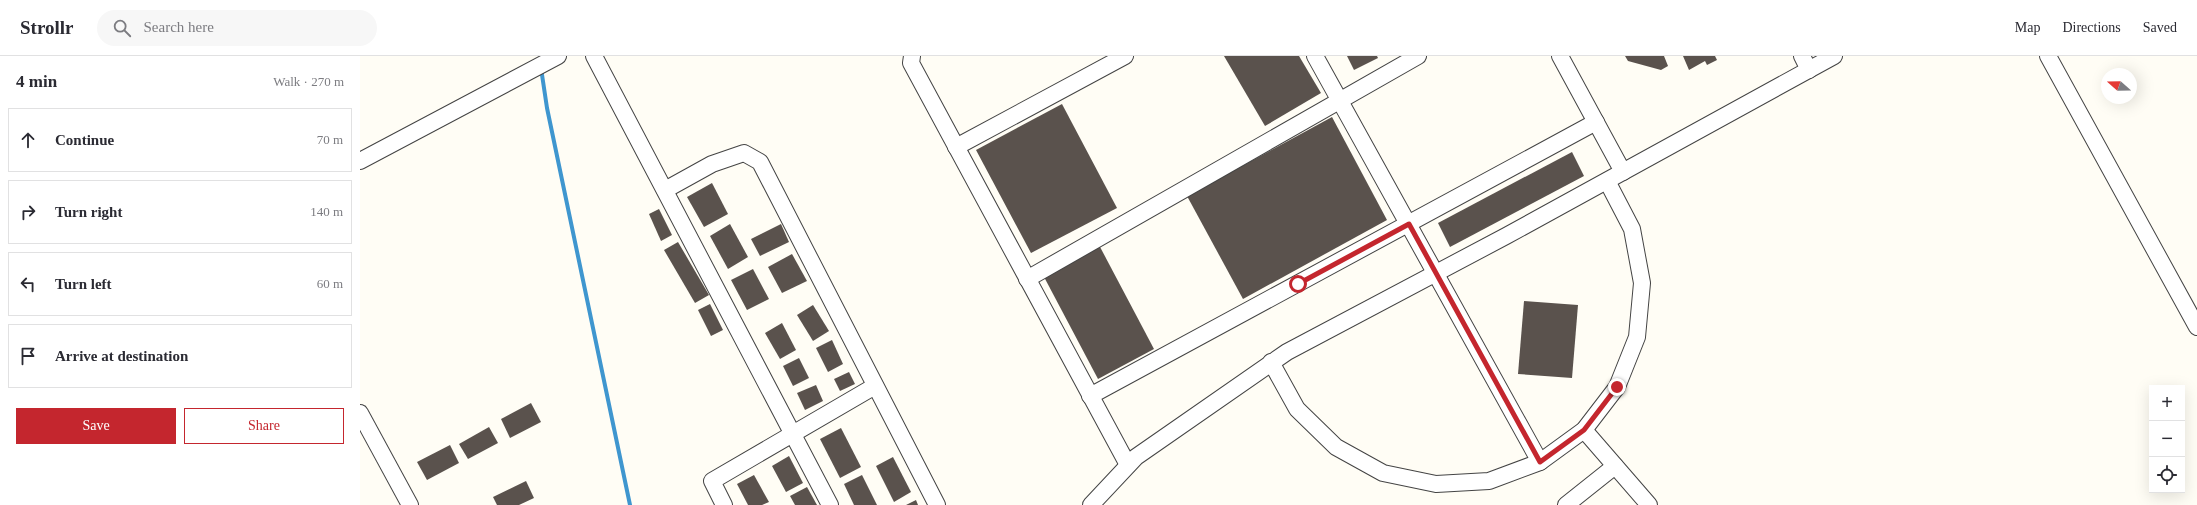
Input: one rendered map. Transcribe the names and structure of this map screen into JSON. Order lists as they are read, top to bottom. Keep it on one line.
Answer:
{"north":"left","page":{"header":"Strollr","search":"Search here","nav":["Map","Directions","Saved"],"heading":["4 min","Walk · 270 m"],"list":[["Continue","70 m"],["Turn right","140 m"],["Turn left","60 m"],"Arrive at destination"],"map_buttons":["+","−"],"buttons":["Save","Share"]}}
